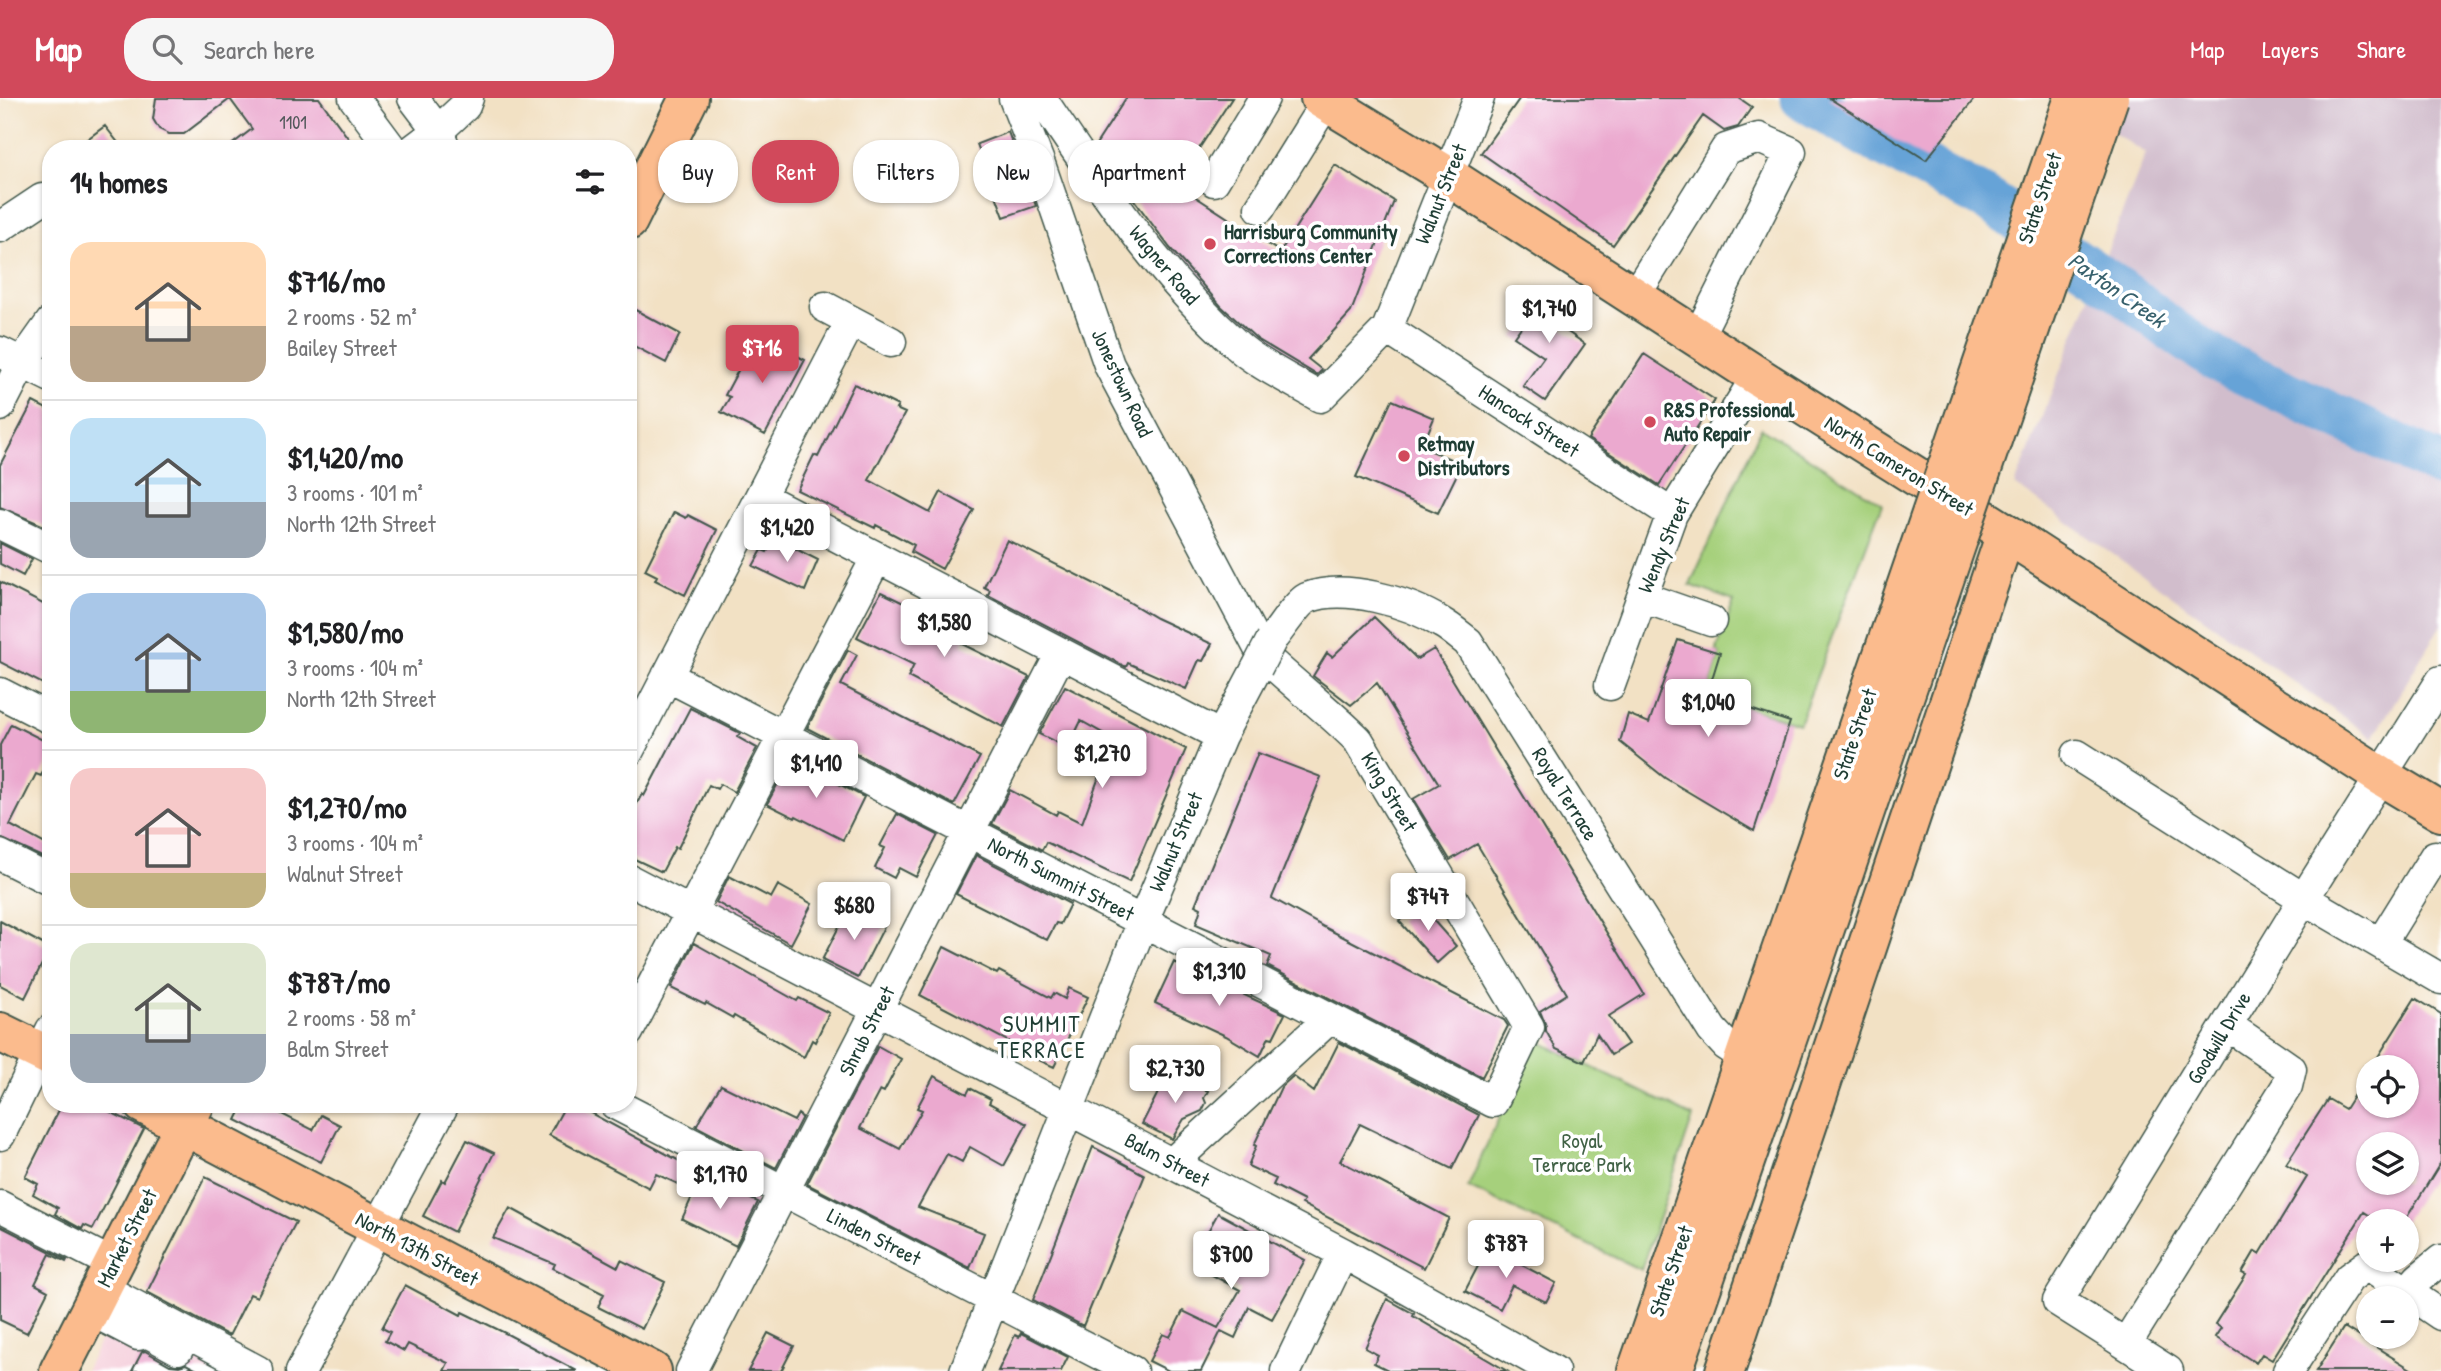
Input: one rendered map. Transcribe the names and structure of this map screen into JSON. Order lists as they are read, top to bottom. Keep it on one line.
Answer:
{"streets":{"main road":["State Street","North Cameron Street","Market Street","North 13th Street"],"street":["Walnut Street","Wagner Road","Jonestown Road","Hancock Street","Wendy Street","King Street","Royal Terrace","North Summit Street","Shrub Street","Goodwill Drive","Balm Street","Linden Street"]},"crossings":[["Walnut Street","Wagner Road"],["Walnut Street","Jonestown Road"],["Walnut Street","Hancock Street"],["Walnut Street","North Cameron Street"],["Walnut Street","King Street"],["Walnut Street","Royal Terrace"],["Walnut Street","North Summit Street"],["Walnut Street","Balm Street"],["Walnut Street","Linden Street"],["State Street","Royal Terrace"],["Wagner Road","Hancock Street"],["Jonestown Road","King Street"],["Hancock Street","Wendy Street"],["North Cameron Street","Wendy Street"],["North Cameron Street","Goodwill Drive"],["King Street","North Summit Street"],["North Summit Street","Shrub Street"],["Shrub Street","Balm Street"],["Shrub Street","Linden Street"],["Market Street","North 13th Street"]],"districts":["SUMMIT TERRACE"],"water":["Paxton Creek"],"parks":["Royal Terrace Park"],"places":["Harrisburg Community Corrections Center","R&S Professional Auto Repair","Retmay Distributors"],"house_numbers":["1101"],"page":{"header":"Map","search":"Search here","nav":["Map","Layers","Share"],"chip":["Buy","Rent","Filters","New","Apartment"],"heading":"14 homes","list":[{"name":"$716/mo","note":"2 rooms · 52 m² · Bailey Street"},{"name":"$1,420/mo","note":"3 rooms · 101 m² · North 12th Street"},{"name":"$1,580/mo","note":"3 rooms · 104 m² · North 12th Street"},{"name":"$1,270/mo","note":"3 rooms · 104 m² · Walnut Street"},{"name":"$787/mo","note":"2 rooms · 58 m² · Balm Street"}],"price":["$1,740","$716","$1,420","$1,580","$1,040","$1,270","$1,410","$747","$680","$1,310","$2,730","$1,170","$787","$700"],"map_buttons":["+","−"]}}
